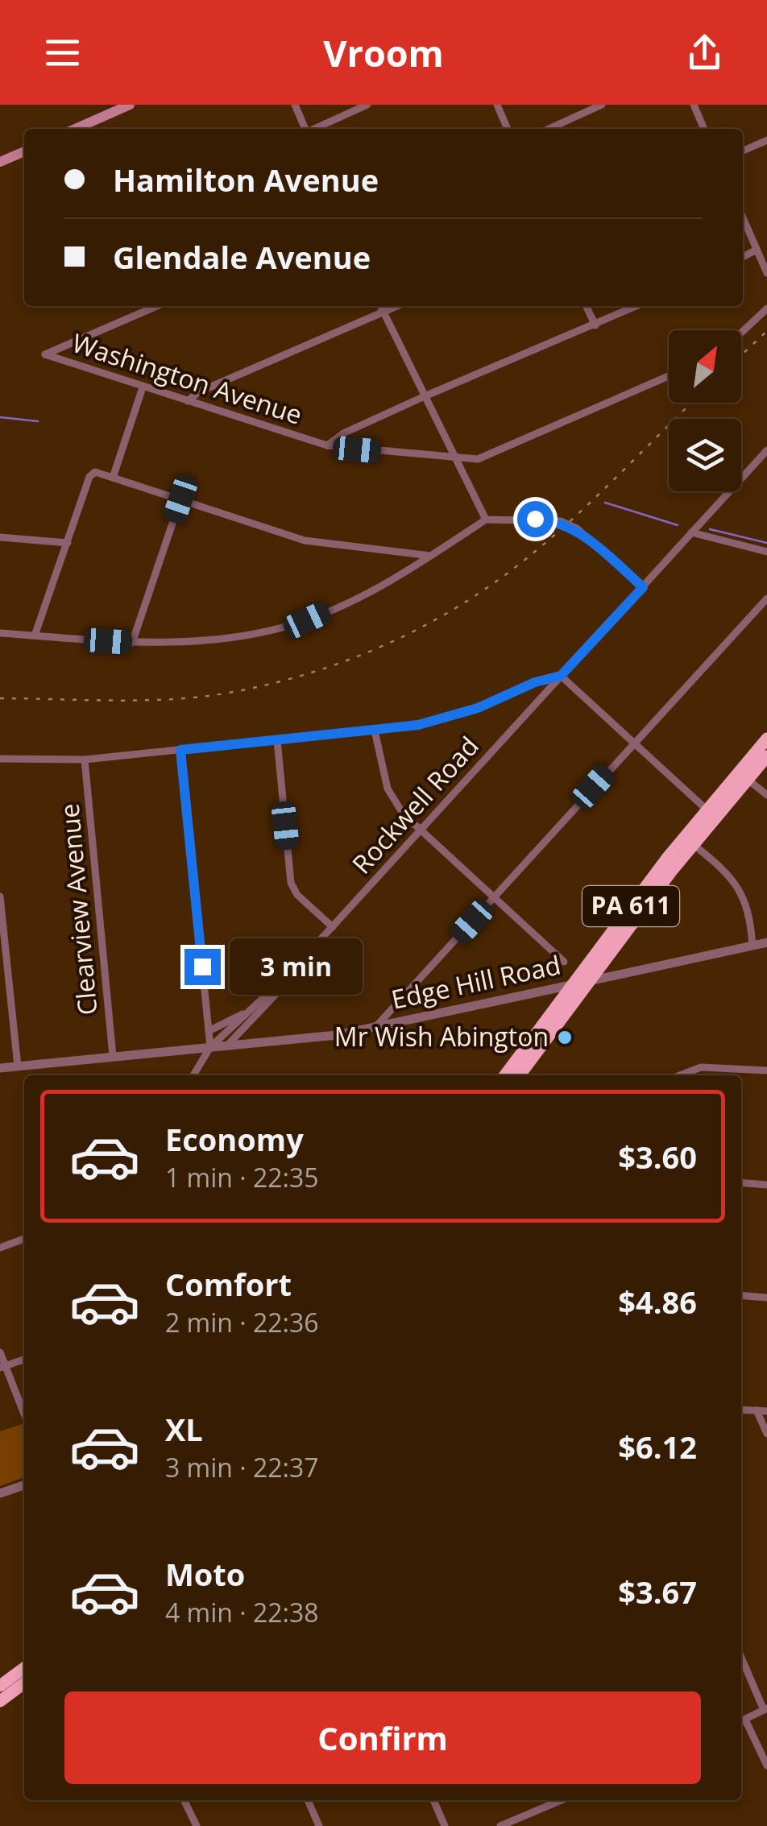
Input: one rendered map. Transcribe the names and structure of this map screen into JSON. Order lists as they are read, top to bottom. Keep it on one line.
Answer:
{"streets":{"highway":["PA 611"],"street":["Washington Avenue","Rockwell Road","Clearview Avenue","Edge Hill Road"]},"crossings":[["Rockwell Road","Edge Hill Road"],["Clearview Avenue","Edge Hill Road"]],"places":["Mr Wish Abington"],"north":"top right","page":{"header":"Vroom","banner":["Hamilton Avenue","Glendale Avenue"],"bubble":"3 min","list":[{"name":"Economy","note":"1 min · 22:35","value":"$3.60"},{"name":"Comfort","note":"2 min · 22:36","value":"$4.86"},{"name":"XL","note":"3 min · 22:37","value":"$6.12"},{"name":"Moto","note":"4 min · 22:38","value":"$3.67"}],"buttons":"Confirm"}}
